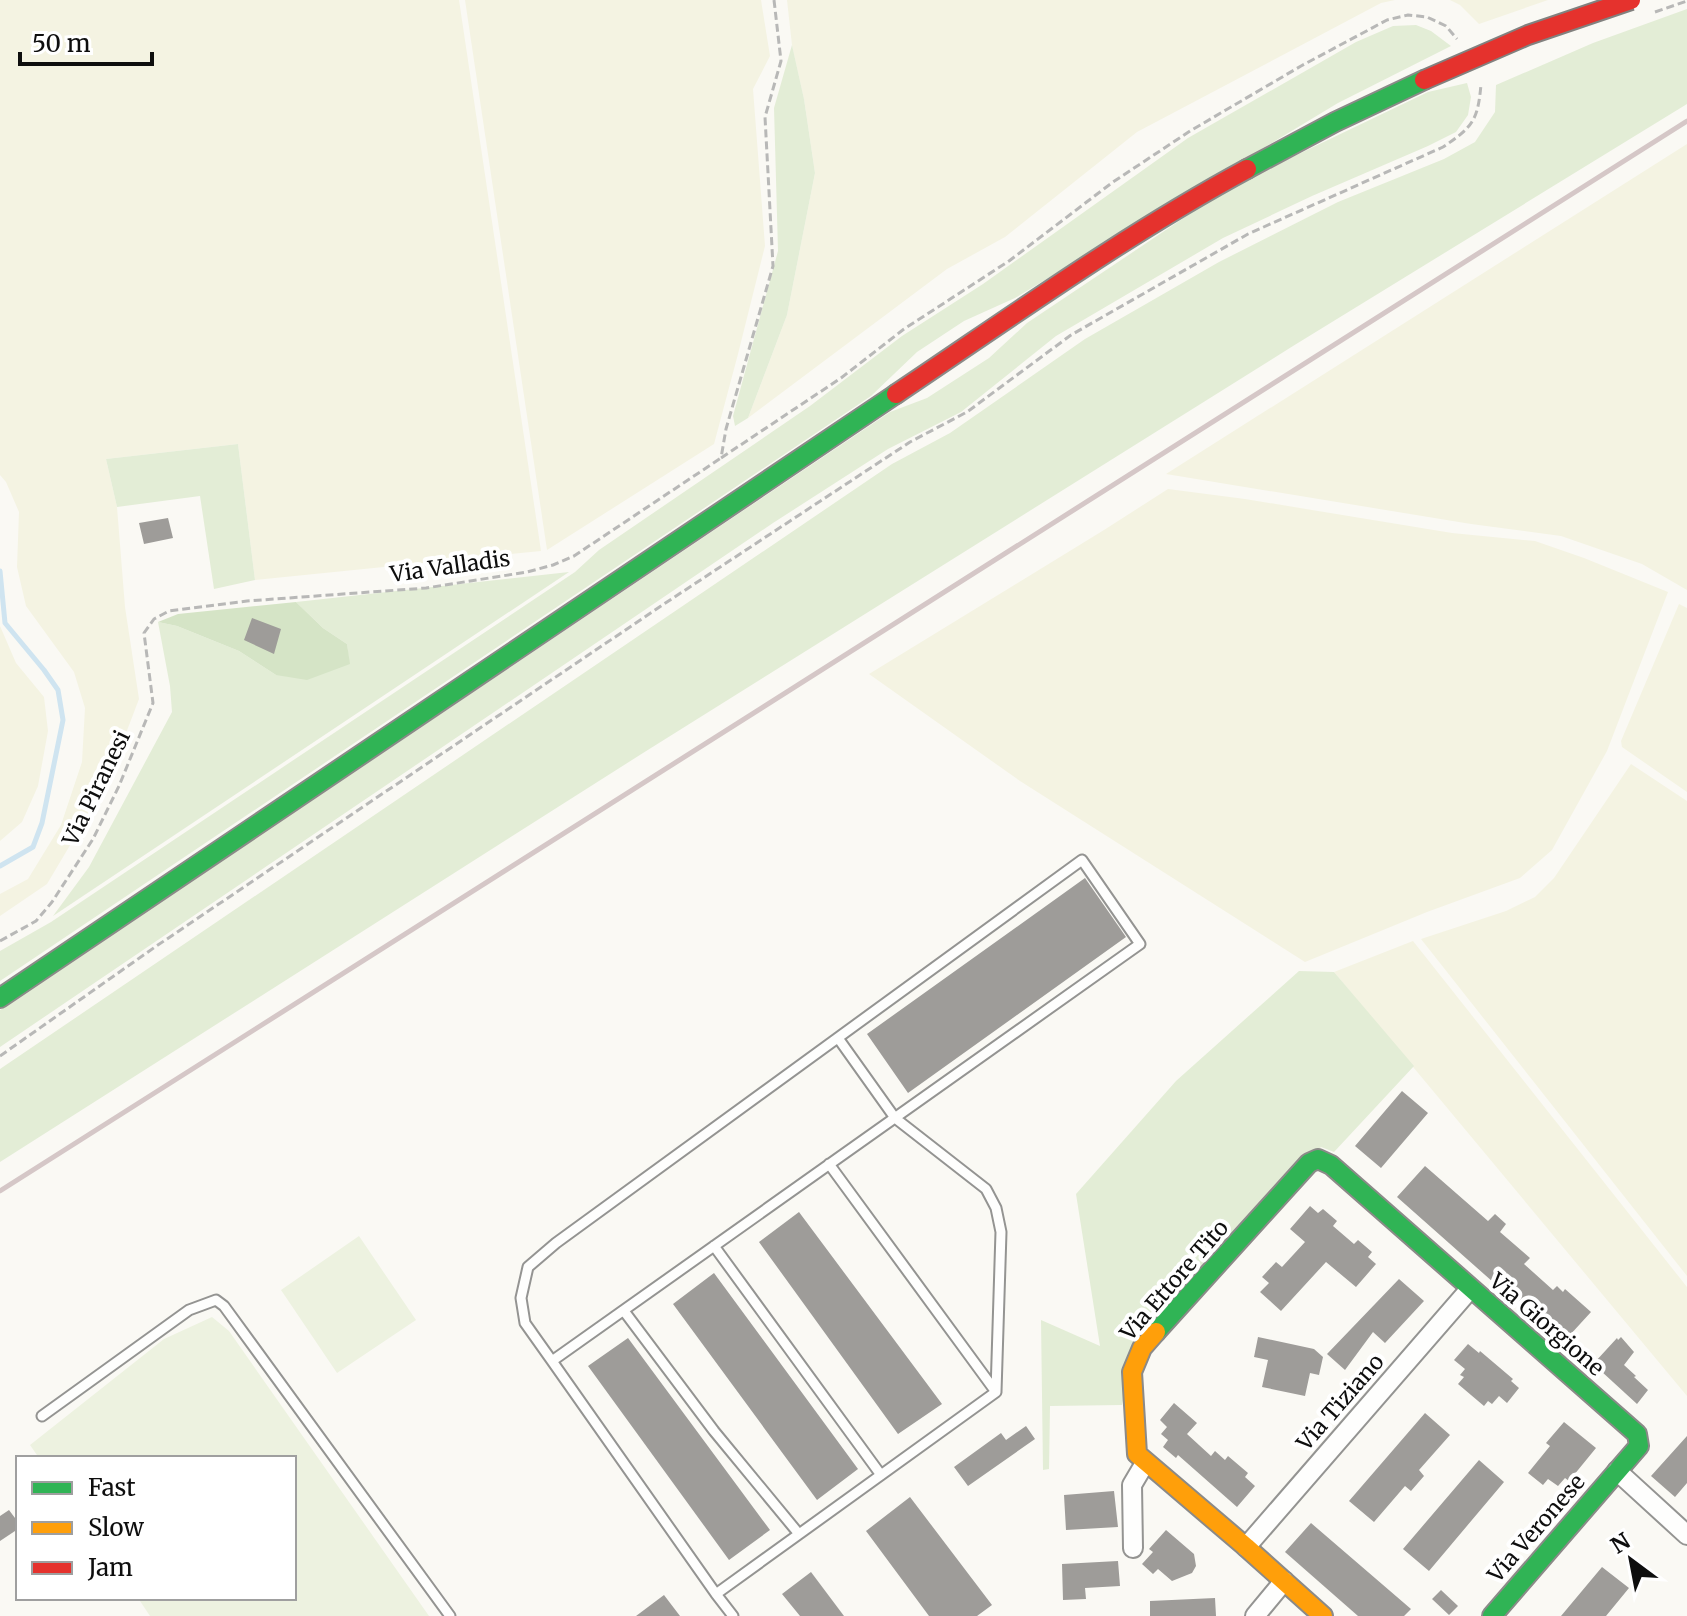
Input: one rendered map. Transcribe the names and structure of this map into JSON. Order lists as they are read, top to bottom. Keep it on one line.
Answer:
{"streets":{"main road":["Via Ettore Tito","Via Giorgione","Via Veronese"],"street":["Via Tiziano"],"path":["Via Valladis","Via Piranesi"]},"crossings":[["Via Valladis","Via Piranesi"],["Via Ettore Tito","Via Giorgione"],["Via Giorgione","Via Tiziano"],["Via Giorgione","Via Veronese"]],"legend":["Fast","Slow","Jam"],"scale_bar":"50 m","north":"top left"}
